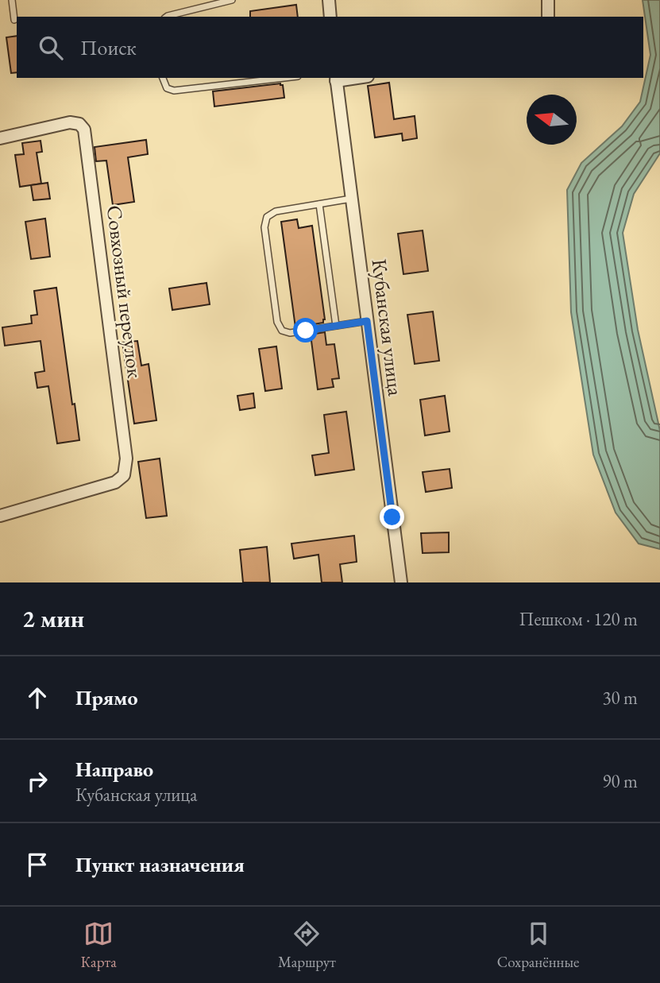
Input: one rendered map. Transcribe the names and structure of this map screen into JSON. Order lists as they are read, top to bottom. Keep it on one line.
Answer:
{"streets":{"street":["Совхозный переулок","Кубанская улица"]},"north":"left","page":{"search":"Поиск","heading":["2 мин","Пешком · 120 m"],"list":[["Прямо","30 m"],["Направо","Кубанская улица","90 m"],"Пункт назначения"],"nav":["Карта","Маршрут","Сохранённые"]}}
